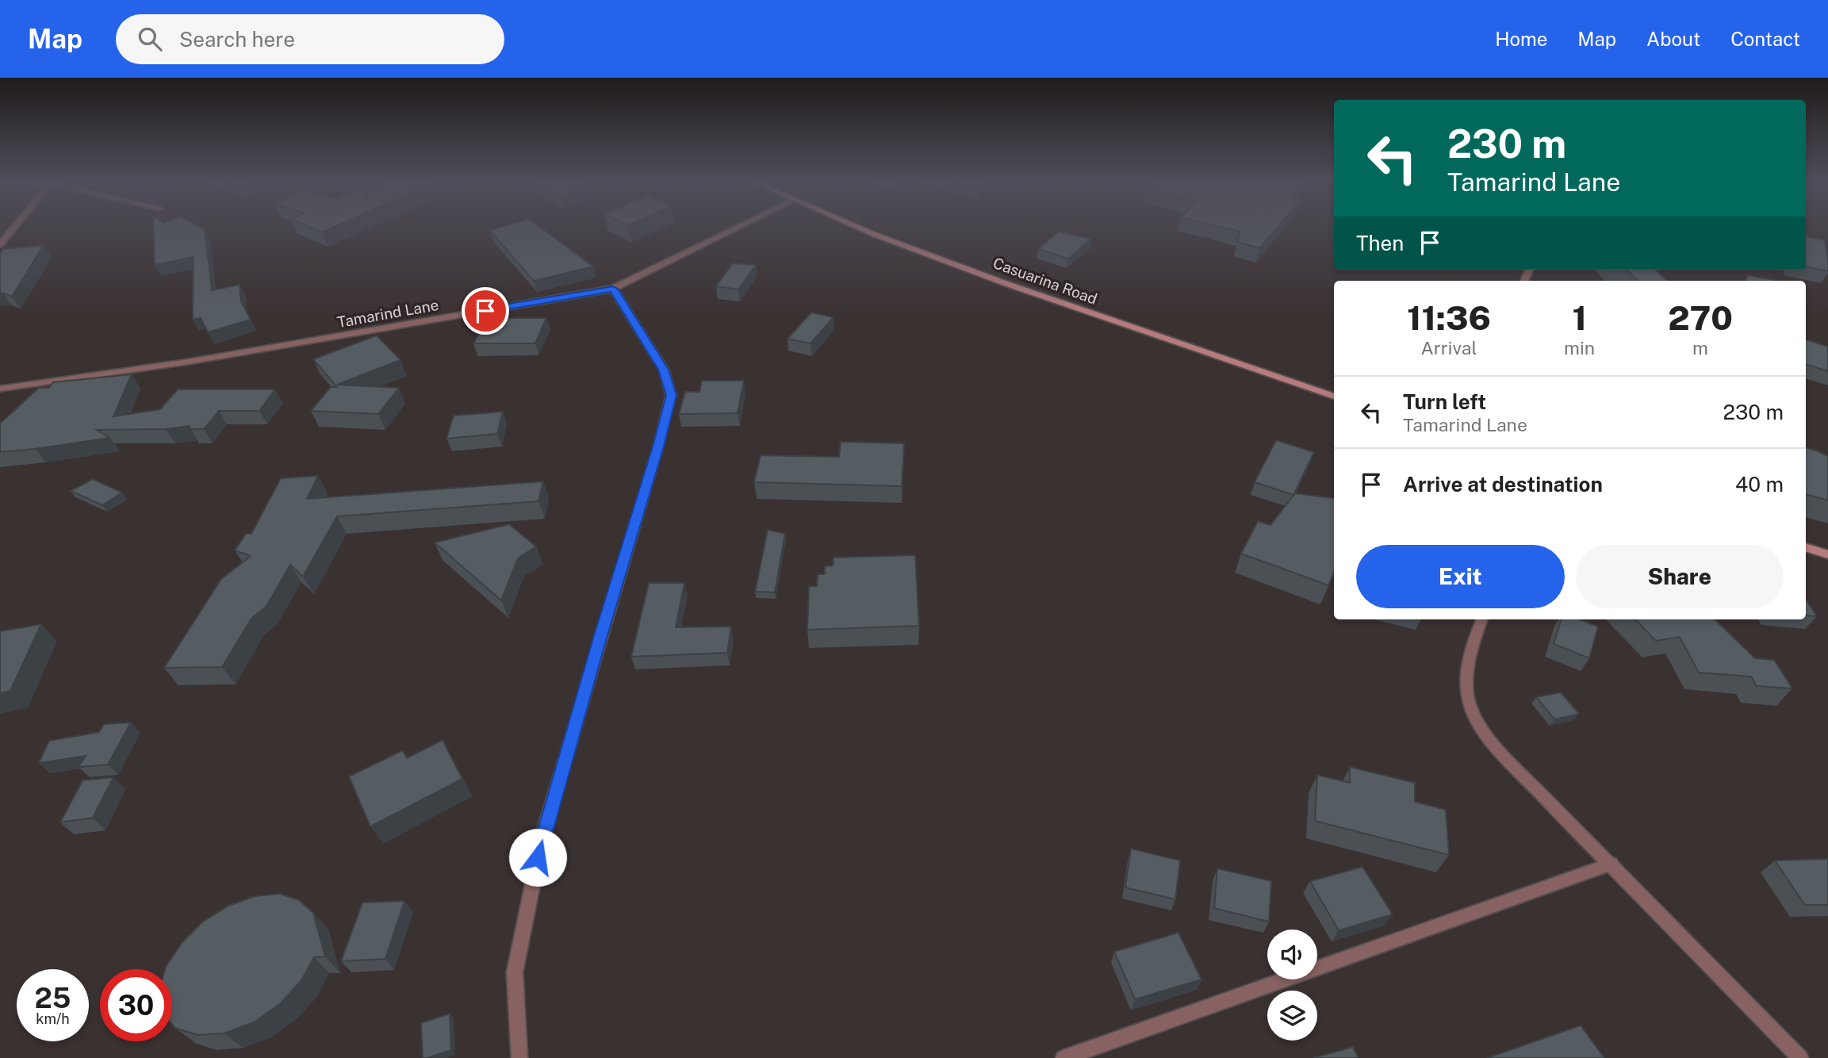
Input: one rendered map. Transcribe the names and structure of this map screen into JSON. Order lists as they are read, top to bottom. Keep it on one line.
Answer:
{"streets":{"street":["Casuarina Road","Tamarind Lane"]},"page":{"header":"Map","search":"Search here","nav":["Home","Map","About","Contact"],"turn":["230 m","Tamarind Lane"],"then":"Then","eta":["11:36","Arrival","1","min","270","m"],"list":[{"name":"Turn left","note":"Tamarind Lane","value":"230 m"},{"name":"Arrive at destination","value":"40 m"}],"buttons":["Exit","Share"],"speed":"25 km/h","limit":"30"}}
